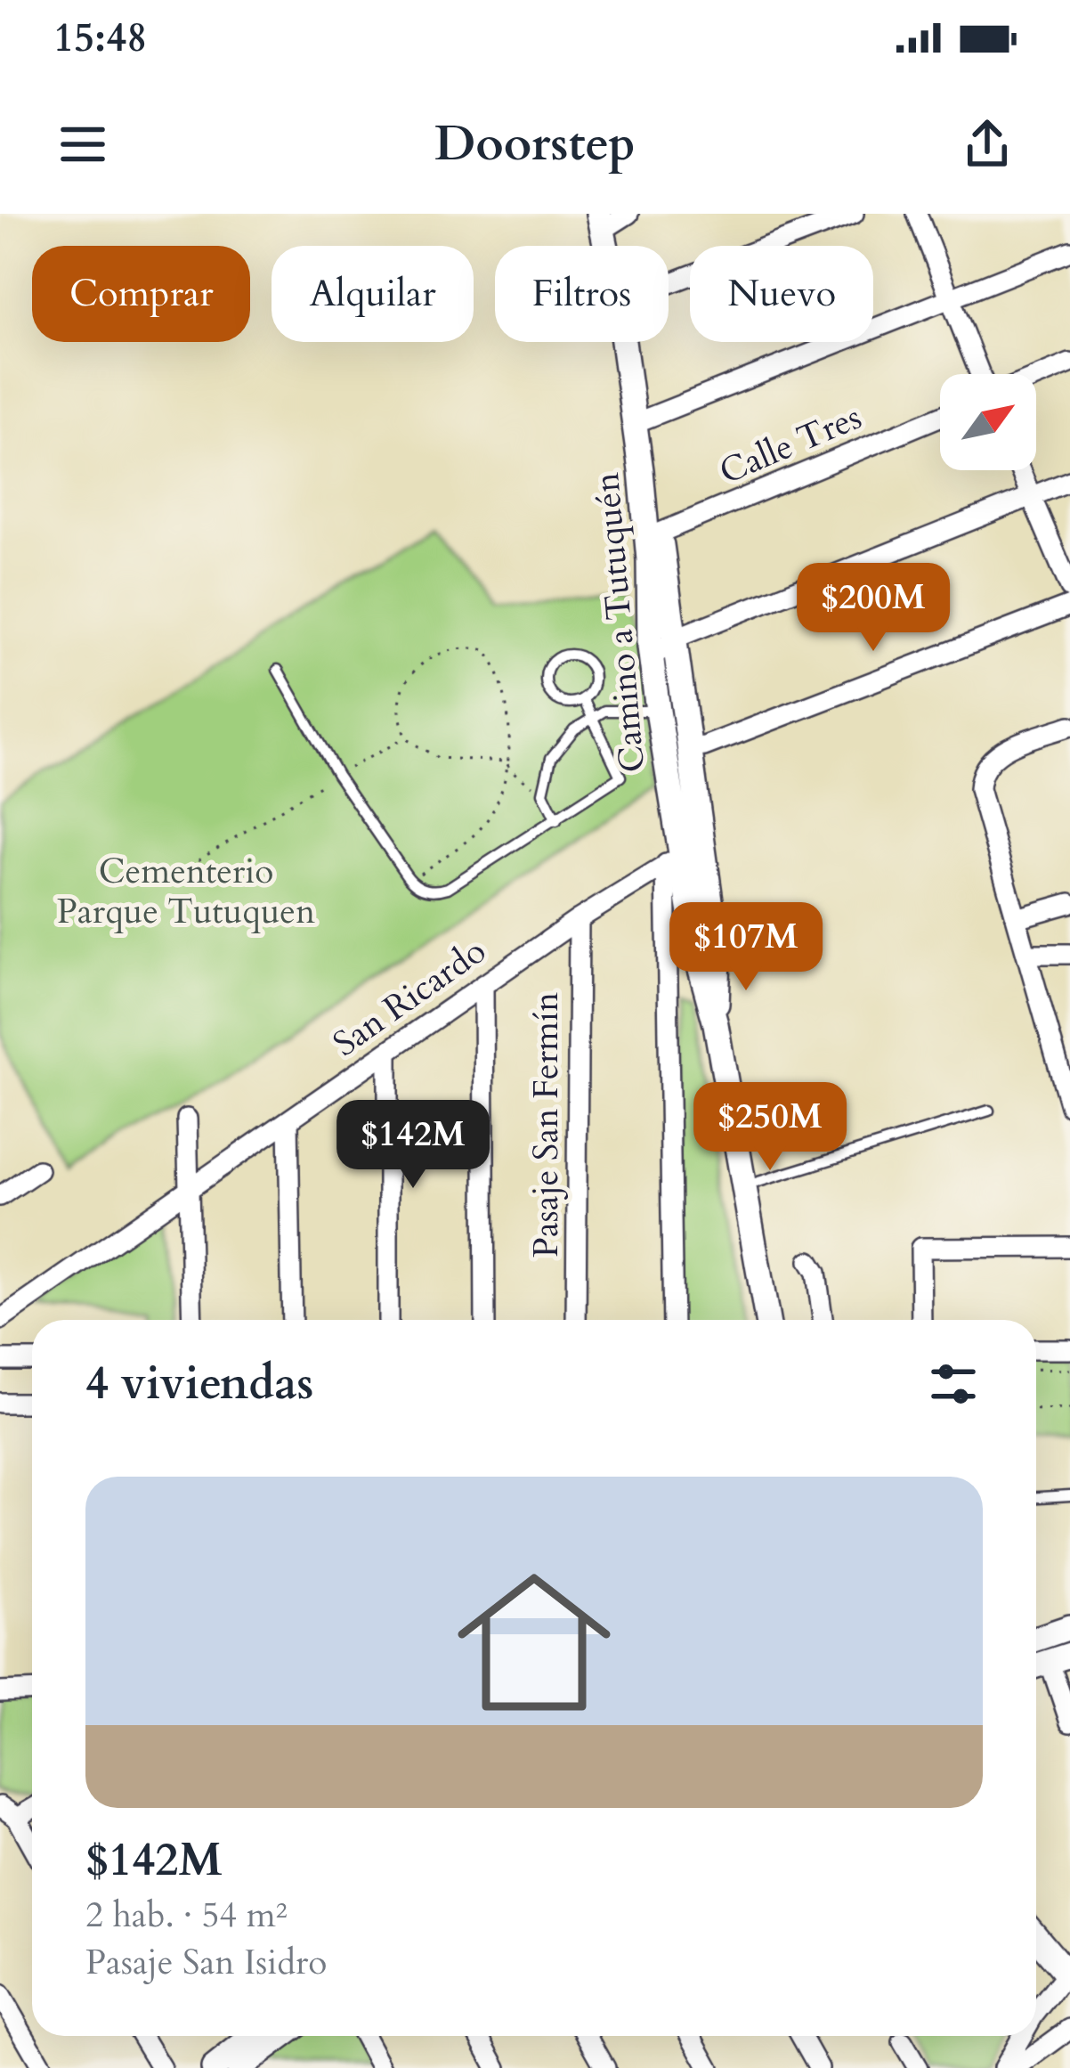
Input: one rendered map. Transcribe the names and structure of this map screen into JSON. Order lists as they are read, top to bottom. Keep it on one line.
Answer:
{"streets":{"street":["Calle Tres","Camino a Tutuquén","San Ricardo","Pasaje San Fermín"]},"crossings":[["Calle Tres","Camino a Tutuquén"],["Camino a Tutuquén","San Ricardo"],["San Ricardo","Pasaje San Fermín"]],"parks":["Cementerio Parque Tutuquen"],"north":"top right","page":{"status":"15:48","header":"Doorstep","chip":["Comprar","Alquilar","Filtros","Nuevo"],"price":["$200M","$107M","$250M","$142M"],"heading":"4 viviendas","list":[{"name":"$142M","note":"2 hab. · 54 m² · Pasaje San Isidro"}]}}
